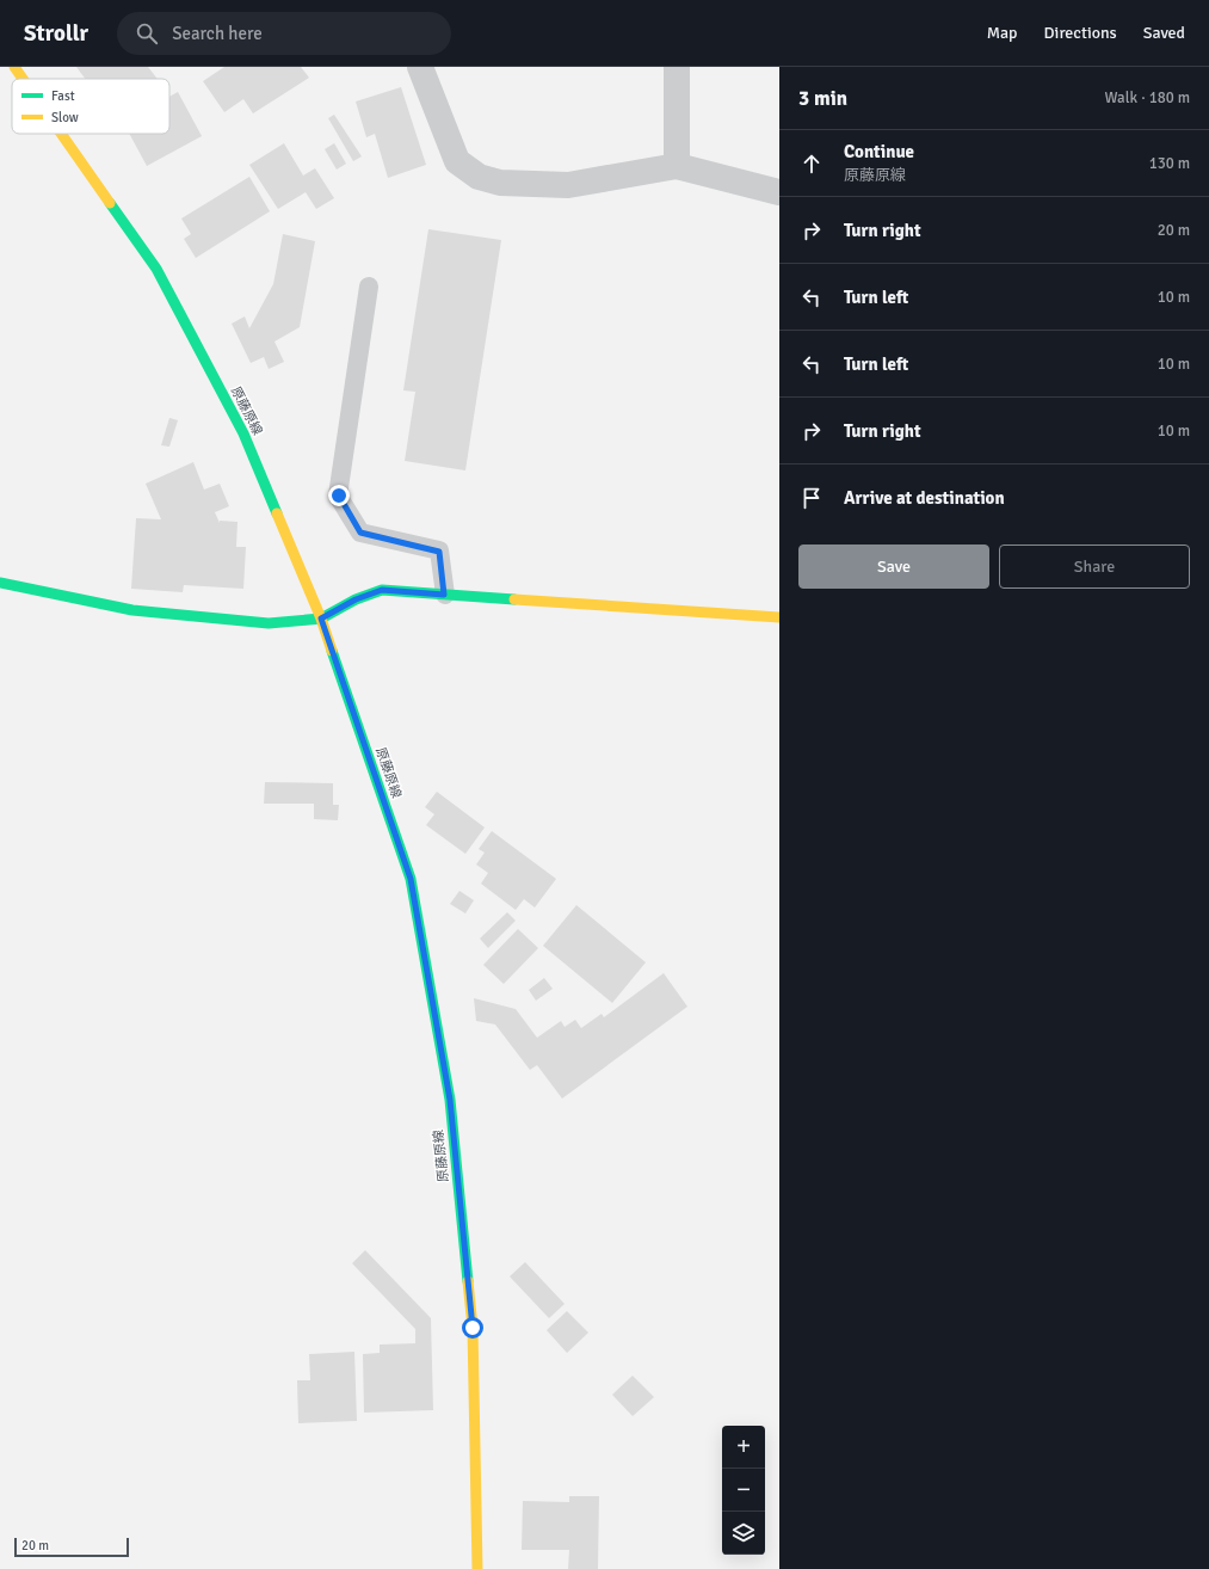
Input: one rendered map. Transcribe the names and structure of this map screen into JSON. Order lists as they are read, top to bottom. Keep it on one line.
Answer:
{"streets":{"main road":["原藤原線"]},"legend":["Fast","Slow"],"scale_bar":"20 m","page":{"header":"Strollr","search":"Search here","nav":["Map","Directions","Saved"],"heading":["3 min","Walk · 180 m"],"list":[["Continue","原藤原線","130 m"],["Turn right","20 m"],["Turn left","10 m"],["Turn left","10 m"],["Turn right","10 m"],"Arrive at destination"],"buttons":["Save","Share"],"map_buttons":["+","−"],"scale":"20 m"}}
